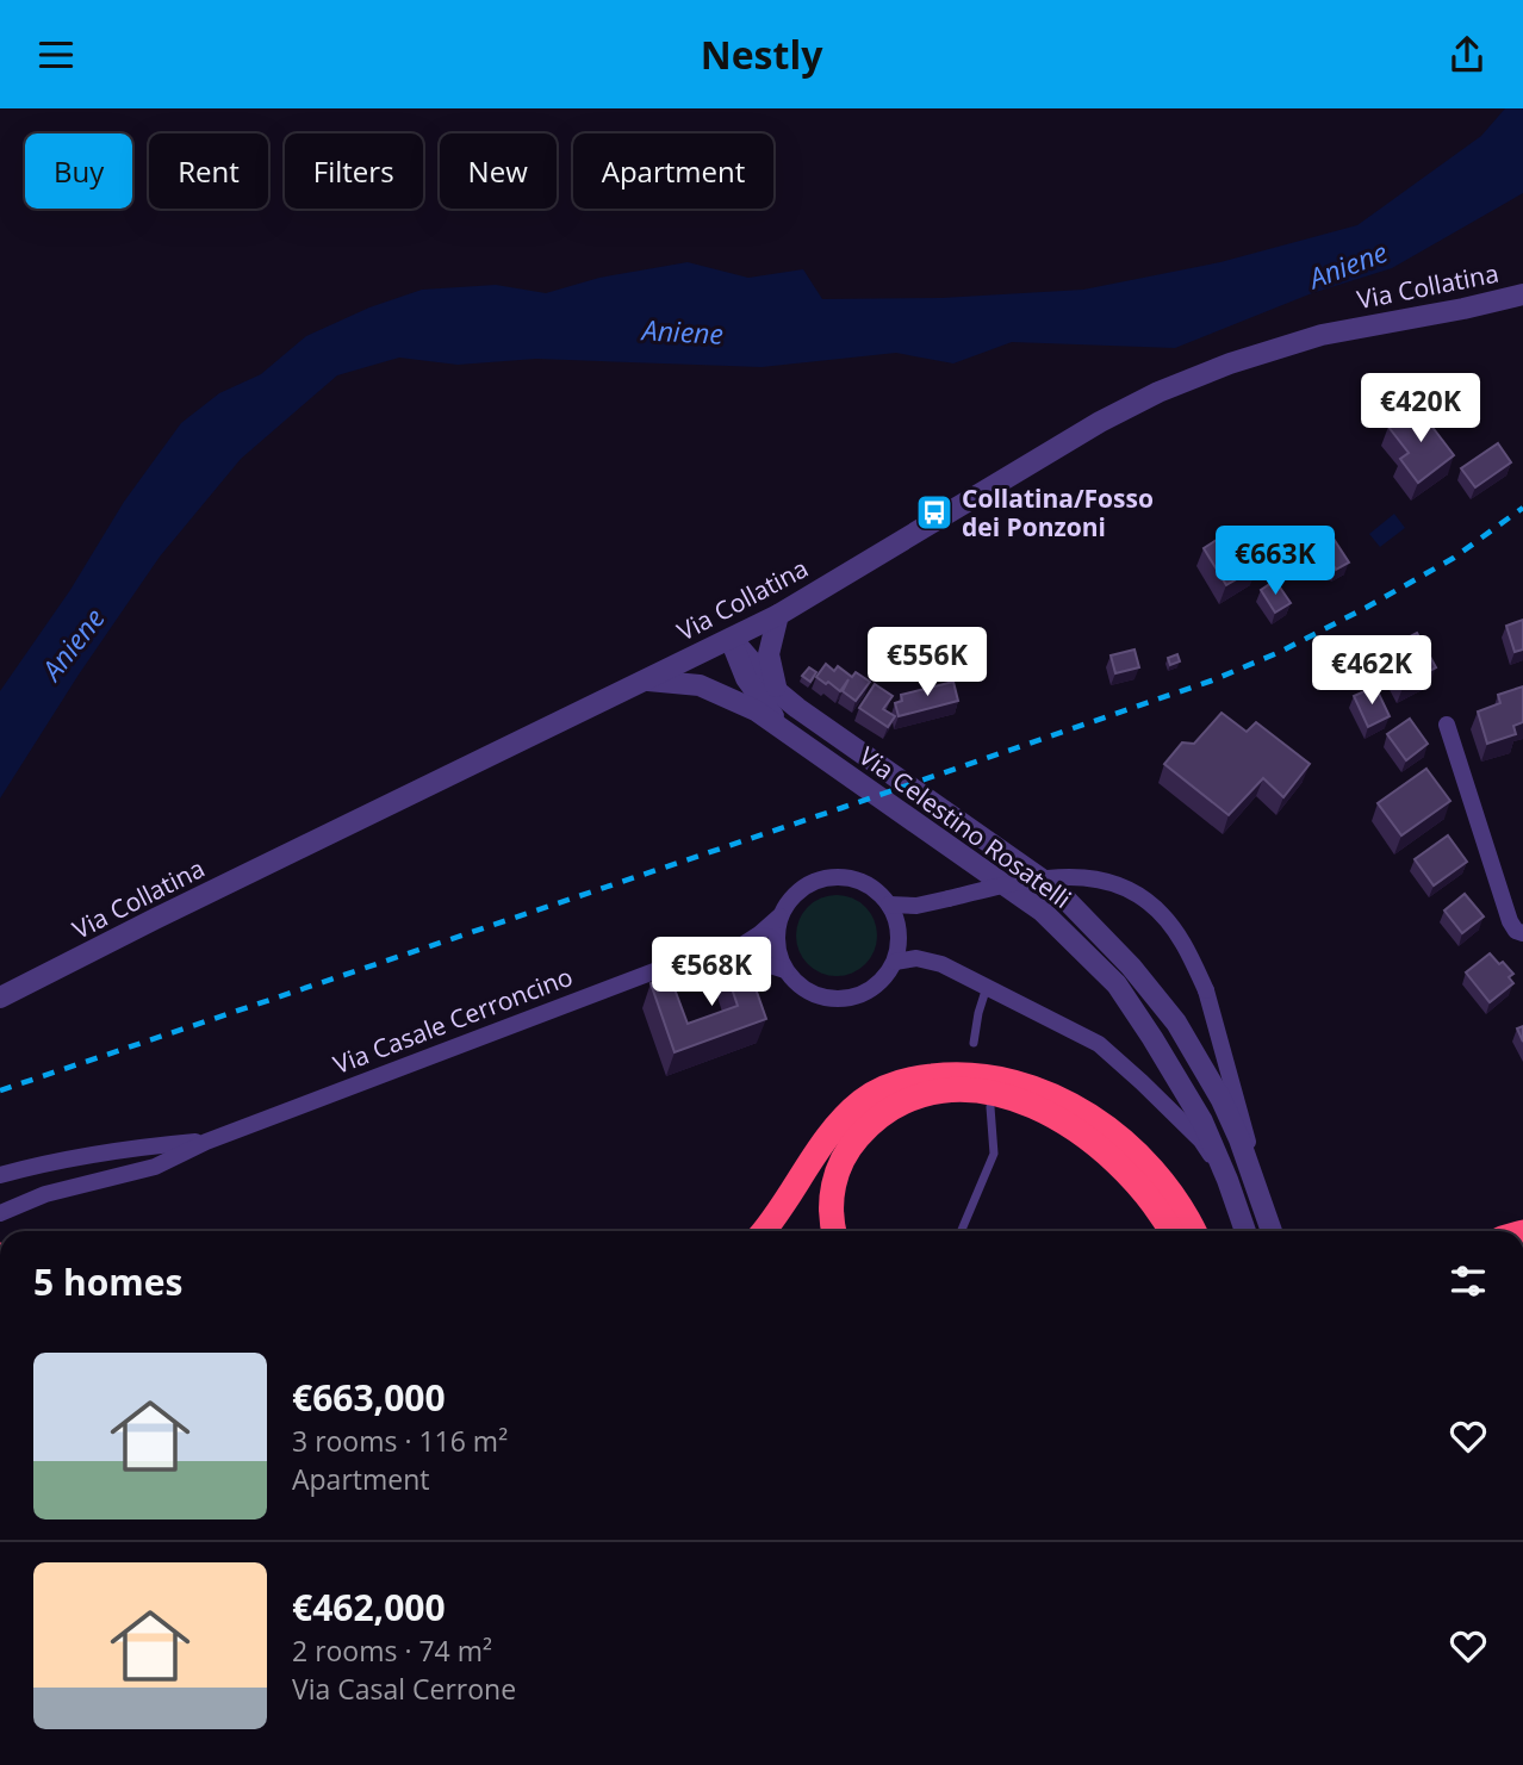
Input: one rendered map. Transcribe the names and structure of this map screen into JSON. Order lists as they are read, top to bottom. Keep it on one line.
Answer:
{"streets":{"street":["Via Collatina","Via Celestino Rosatelli","Via Casale Cerroncino"]},"crossings":[["Via Collatina","Via Celestino Rosatelli"]],"water":["Aniene"],"places":{"bus stop":["Collatina/Fosso dei Ponzoni"]},"page":{"header":"Nestly","chip":["Buy","Rent","Filters","New","Apartment"],"price":["€420K","€663K","€556K","€462K","€568K"],"heading":"5 homes","list":[{"name":"€663,000","note":"3 rooms · 116 m² · Apartment"},{"name":"€462,000","note":"2 rooms · 74 m² · Via Casal Cerrone"}]}}
